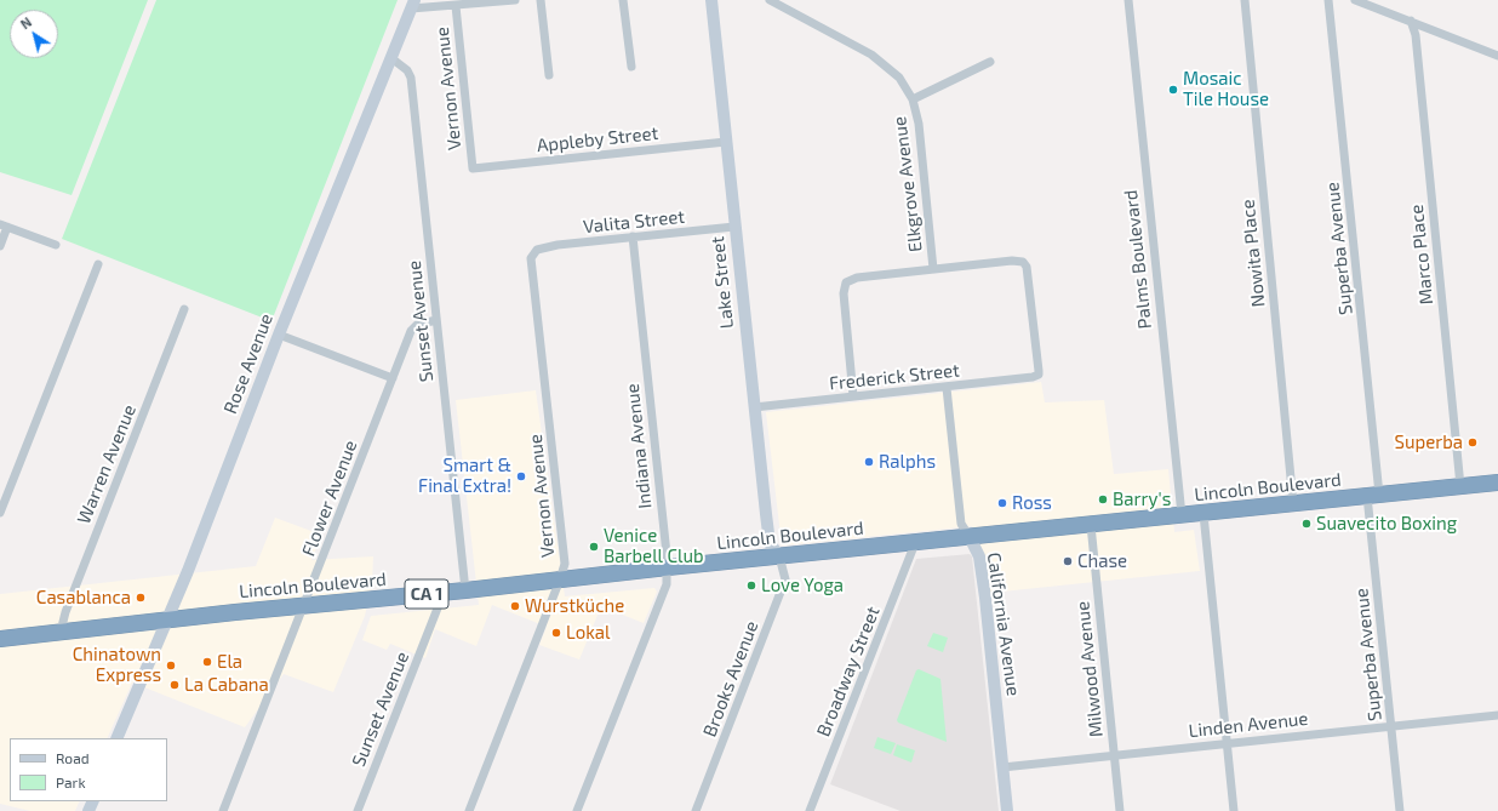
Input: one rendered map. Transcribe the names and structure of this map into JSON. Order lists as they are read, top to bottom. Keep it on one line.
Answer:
{"streets":{"highway":["Lincoln Boulevard","CA 1"],"street":["Vernon Avenue","Appleby Street","Elkgrove Avenue","Valita Street","Superba Avenue","Nowita Place","Marco Place","Palms Boulevard","Lake Street","Sunset Avenue","Rose Avenue","Frederick Street","Indiana Avenue","Warren Avenue","Flower Avenue","California Avenue","Milwood Avenue","Broadway Street","Brooks Avenue","Linden Avenue"]},"crossings":[["Vernon Avenue","Appleby Street"],["Vernon Avenue","Valita Street"],["Vernon Avenue","Lincoln Boulevard"],["Appleby Street","Lake Street"],["Elkgrove Avenue","Frederick Street"],["Valita Street","Lake Street"],["Valita Street","Indiana Avenue"],["Superba Avenue","Lincoln Boulevard"],["Superba Avenue","Linden Avenue"],["Nowita Place","Lincoln Boulevard"],["Marco Place","Lincoln Boulevard"],["Palms Boulevard","Lincoln Boulevard"],["Lake Street","Frederick Street"],["Lake Street","Lincoln Boulevard"],["Lake Street","Brooks Avenue"],["Sunset Avenue","Rose Avenue"],["Sunset Avenue","Lincoln Boulevard"],["Sunset Avenue","Flower Avenue"],["Rose Avenue","Lincoln Boulevard"],["Frederick Street","California Avenue"],["Indiana Avenue","Lincoln Boulevard"],["Warren Avenue","Lincoln Boulevard"],["Lincoln Boulevard","Flower Avenue"],["Lincoln Boulevard","California Avenue"],["Lincoln Boulevard","Milwood Avenue"],["Lincoln Boulevard","Broadway Street"],["Lincoln Boulevard","Brooks Avenue"],["California Avenue","Linden Avenue"],["Milwood Avenue","Linden Avenue"]],"places":["Mosaic Tile House","Superba","Ralphs","Smart & Final Extra!","Barry's","Ross","Suavecito Boxing","Venice Barbell Club","Chase","Love Yoga","Casablanca","Wurstküche","Lokal","Ela","Chinatown Express","La Cabana"],"legend":["Road","Park"],"north":"top left"}
